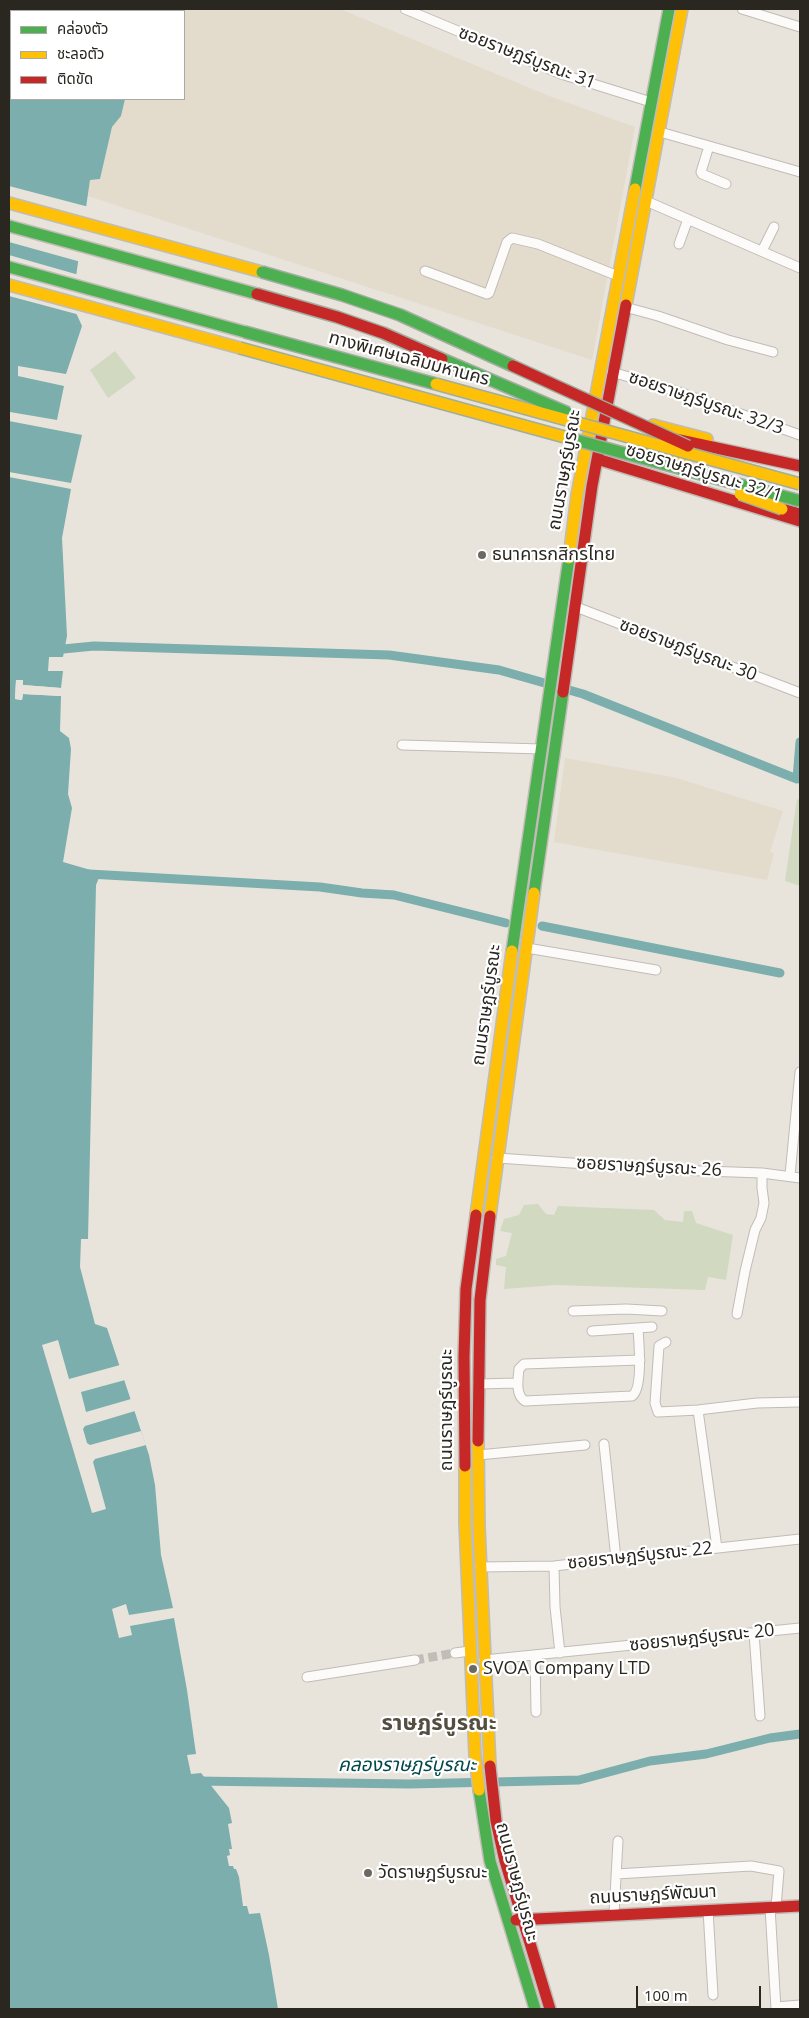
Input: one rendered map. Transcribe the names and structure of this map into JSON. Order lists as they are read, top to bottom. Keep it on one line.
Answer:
{"streets":{"main road":["ทางพิเศษเฉลิมมหานคร","ถนนราษฎร์บูรณะ","ซอยราษฎร์บูรณะ 32/1","ถนนราษฎร์พัฒนา"],"street":["ซอยราษฎร์บูรณะ 31","ซอยราษฎร์บูรณะ 32/3","ซอยราษฎร์บูรณะ 30","ซอยราษฎร์บูรณะ 26","ซอยราษฎร์บูรณะ 22","ซอยราษฎร์บูรณะ 20"]},"crossings":[["ซอยราษฎร์บูรณะ 31","ถนนราษฎร์บูรณะ"],["ซอยราษฎร์บูรณะ 32/3","ถนนราษฎร์บูรณะ"],["ถนนราษฎร์บูรณะ","ซอยราษฎร์บูรณะ 32/1"],["ถนนราษฎร์บูรณะ","ซอยราษฎร์บูรณะ 30"],["ถนนราษฎร์บูรณะ","ซอยราษฎร์บูรณะ 26"],["ถนนราษฎร์บูรณะ","ซอยราษฎร์บูรณะ 22"],["ถนนราษฎร์บูรณะ","ซอยราษฎร์บูรณะ 20"],["ถนนราษฎร์บูรณะ","ถนนราษฎร์พัฒนา"]],"districts":["ราษฎร์บูรณะ"],"water":["คลองราษฎร์บูรณะ"],"places":["ธนาคารกสิกรไทย","SVOA Company LTD","วัดราษฎร์บูรณะ"],"legend":["คล่องตัว","ชะลอตัว","ติดขัด"],"scale_bar":"100 m"}
